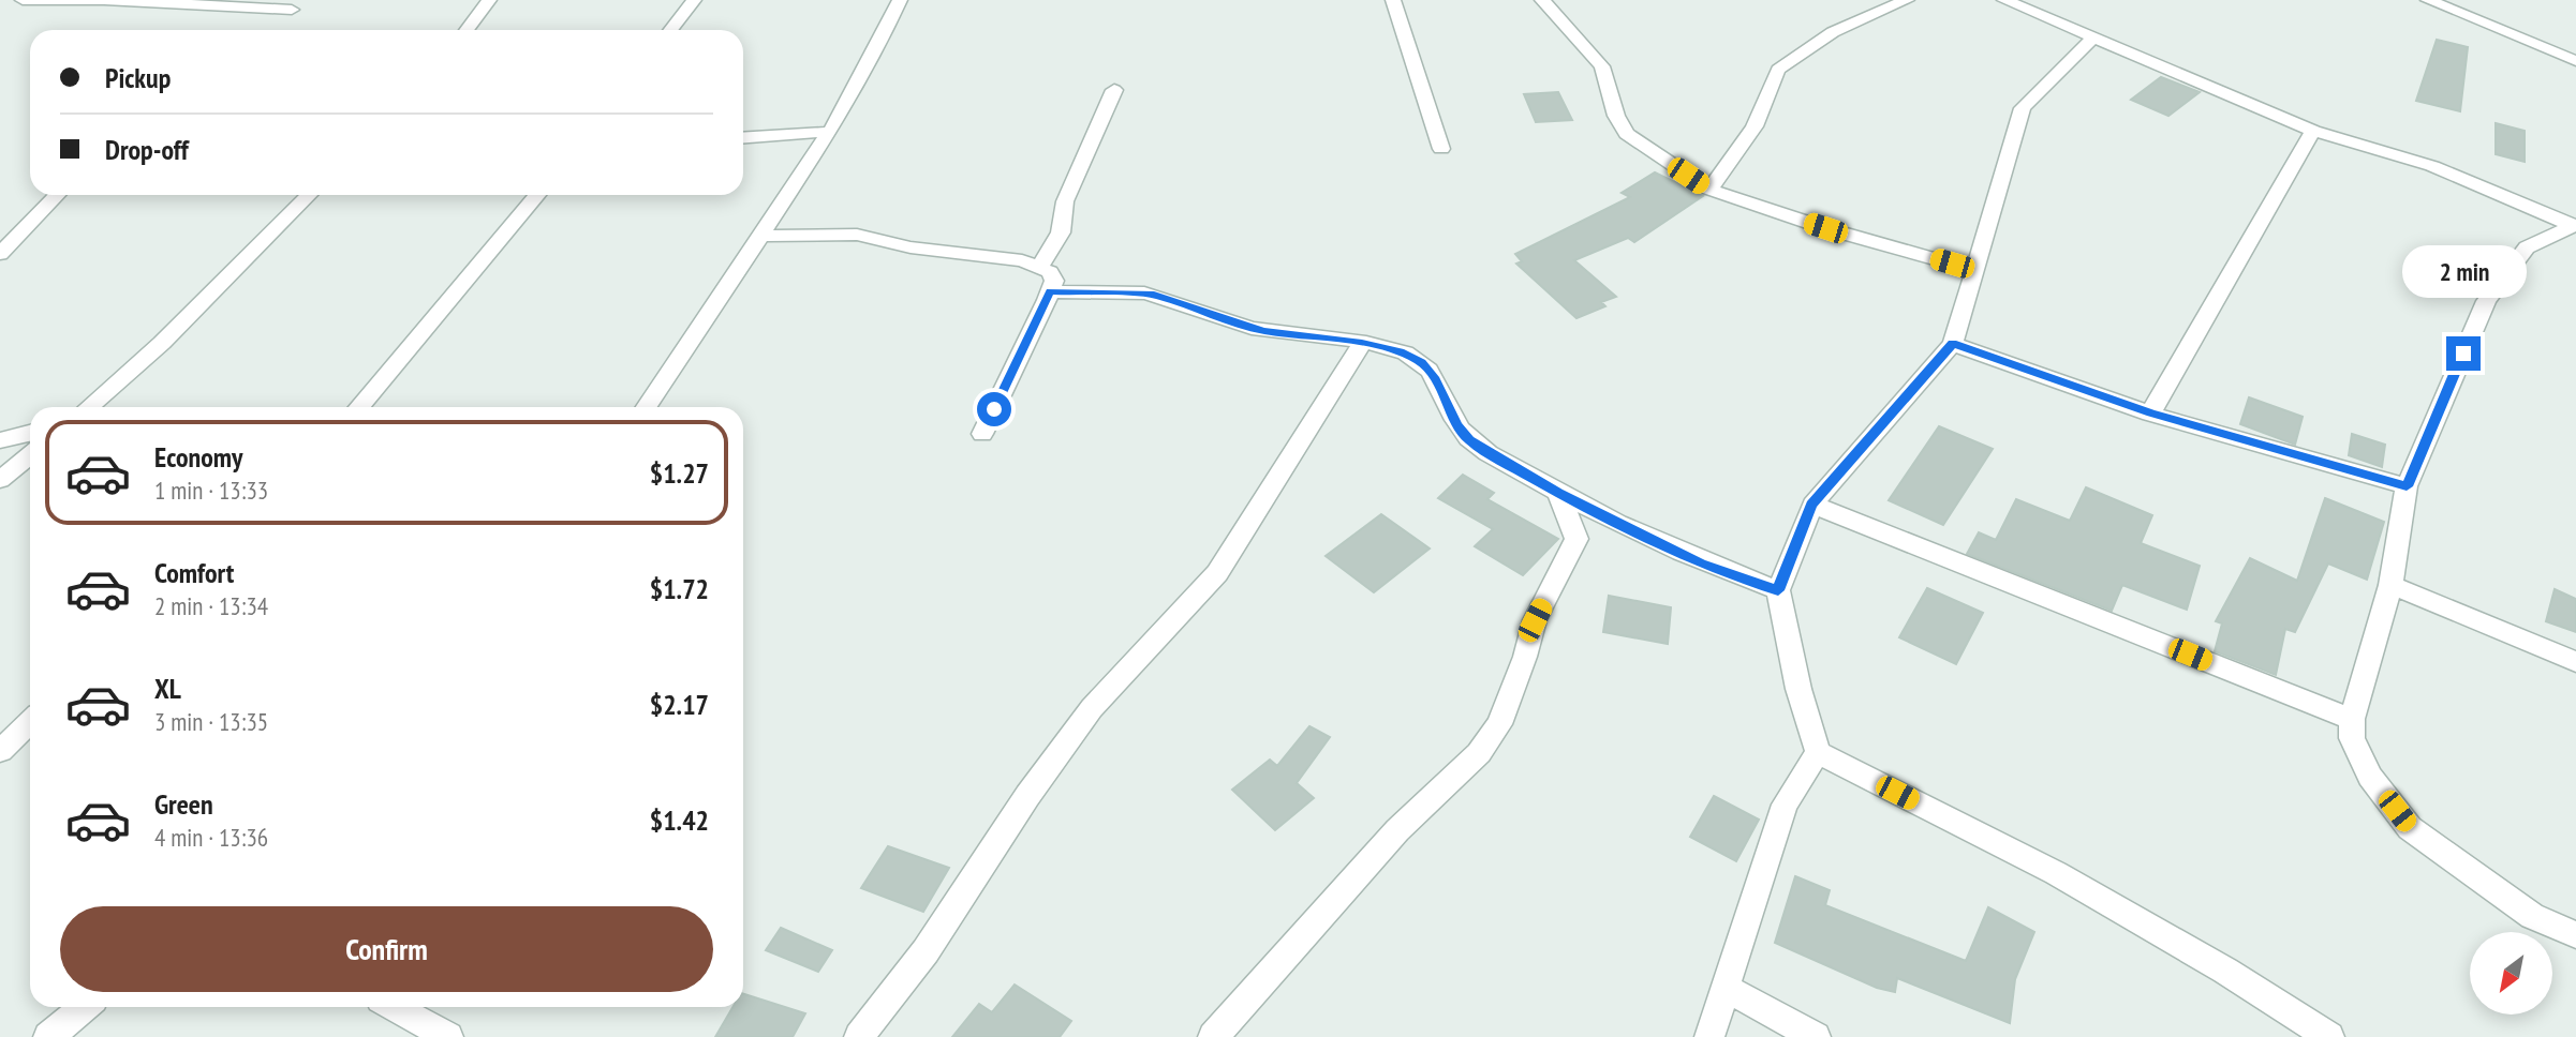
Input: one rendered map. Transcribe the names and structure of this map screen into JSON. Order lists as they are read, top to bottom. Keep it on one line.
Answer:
{"north":"bottom left","page":{"banner":["Pickup","Drop-off"],"bubble":"2 min","list":[{"name":"Economy","note":"1 min · 13:33","value":"$1.27"},{"name":"Comfort","note":"2 min · 13:34","value":"$1.72"},{"name":"XL","note":"3 min · 13:35","value":"$2.17"},{"name":"Green","note":"4 min · 13:36","value":"$1.42"}],"buttons":"Confirm"}}
